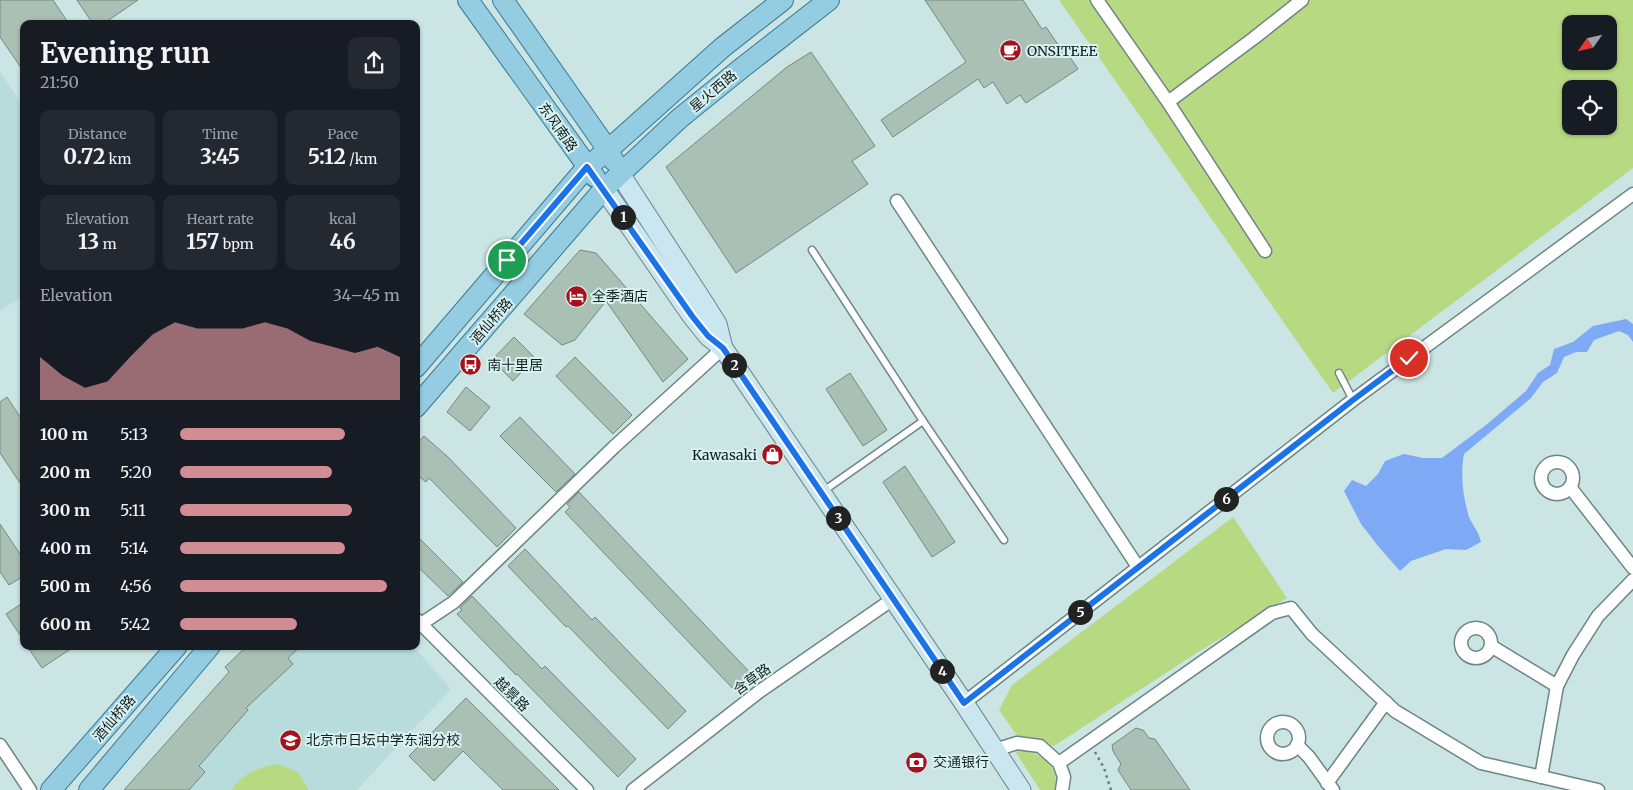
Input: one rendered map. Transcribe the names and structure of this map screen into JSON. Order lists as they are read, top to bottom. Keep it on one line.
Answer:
{"streets":{"main road":["星火西路","东风南路","酒仙桥路"],"street":["含草路","越景路"]},"crossings":[["星火西路","东风南路"],["星火西路","酒仙桥路"],["东风南路","酒仙桥路"],["东风南路","含草路"]],"places":{"cafe":["ONSITEEE"],"hotel":["全季酒店"],"bus stop":["南十里居"],"shop":["Kawasaki"],"school or university":["北京市日坛中学东润分校"],"bank":["交通银行"]},"north":"bottom left","page":{"heading":["Evening run","21:50"],"stats":[["Distance","0.72 km"],["Time","3:45"],["Pace","5:12 /km"],["Elevation","13 m"],["Heart rate","157 bpm"],["kcal","46"]],"pins":["1","2","6","3","5","4"],"chart":["Elevation","34–45 m"],"list":[{"name":"100 m","note":"5:13"},{"name":"200 m","note":"5:20"},{"name":"300 m","note":"5:11"},{"name":"400 m","note":"5:14"},{"name":"500 m","note":"4:56"},{"name":"600 m","note":"5:42"}]}}
